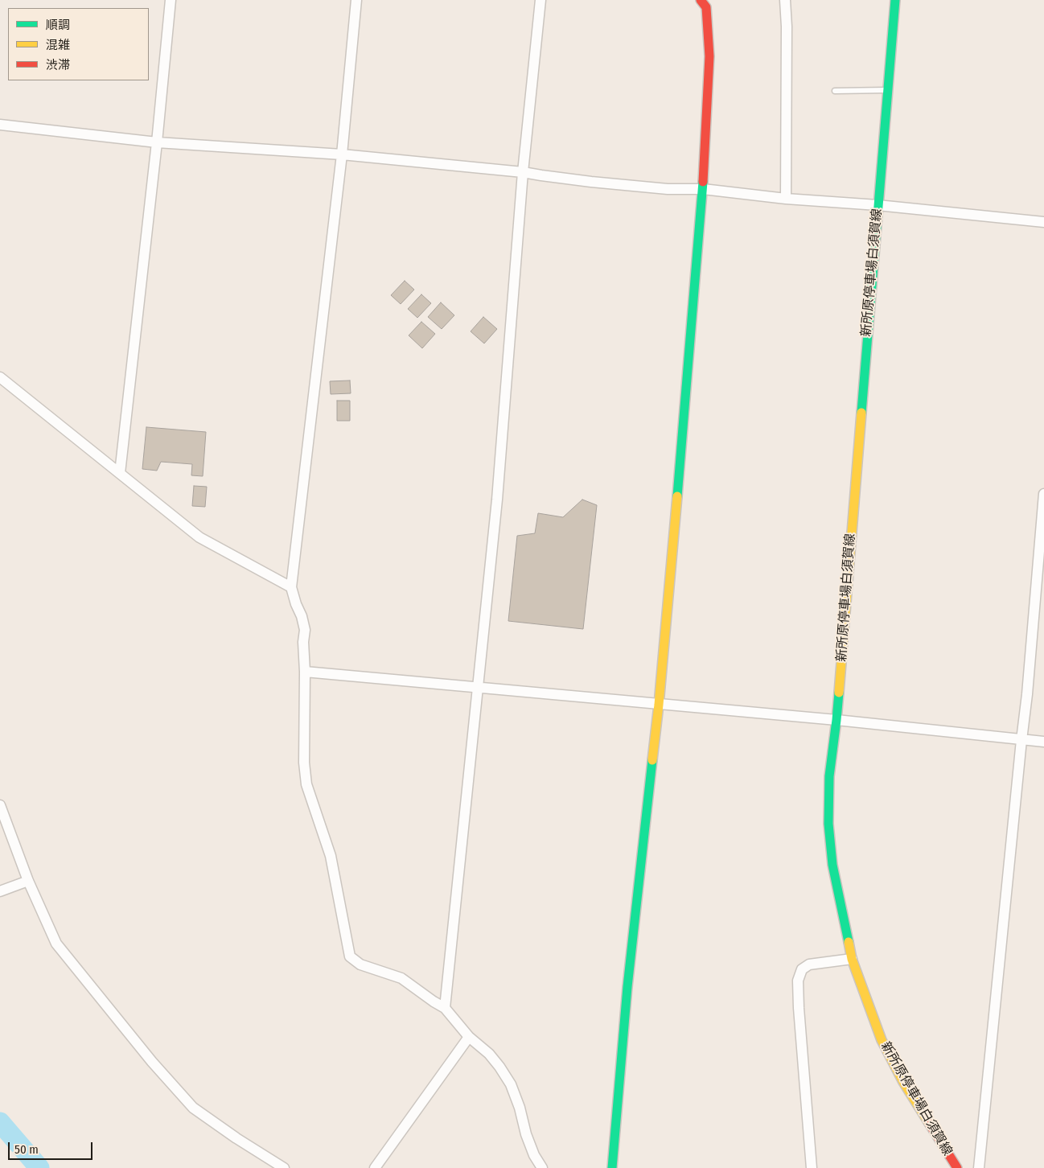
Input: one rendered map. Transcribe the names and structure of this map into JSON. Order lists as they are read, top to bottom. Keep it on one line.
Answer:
{"streets":{"main road":["新所原停車場白須賀線"]},"legend":["順調","混雑","渋滞"],"scale_bar":"50 m"}
